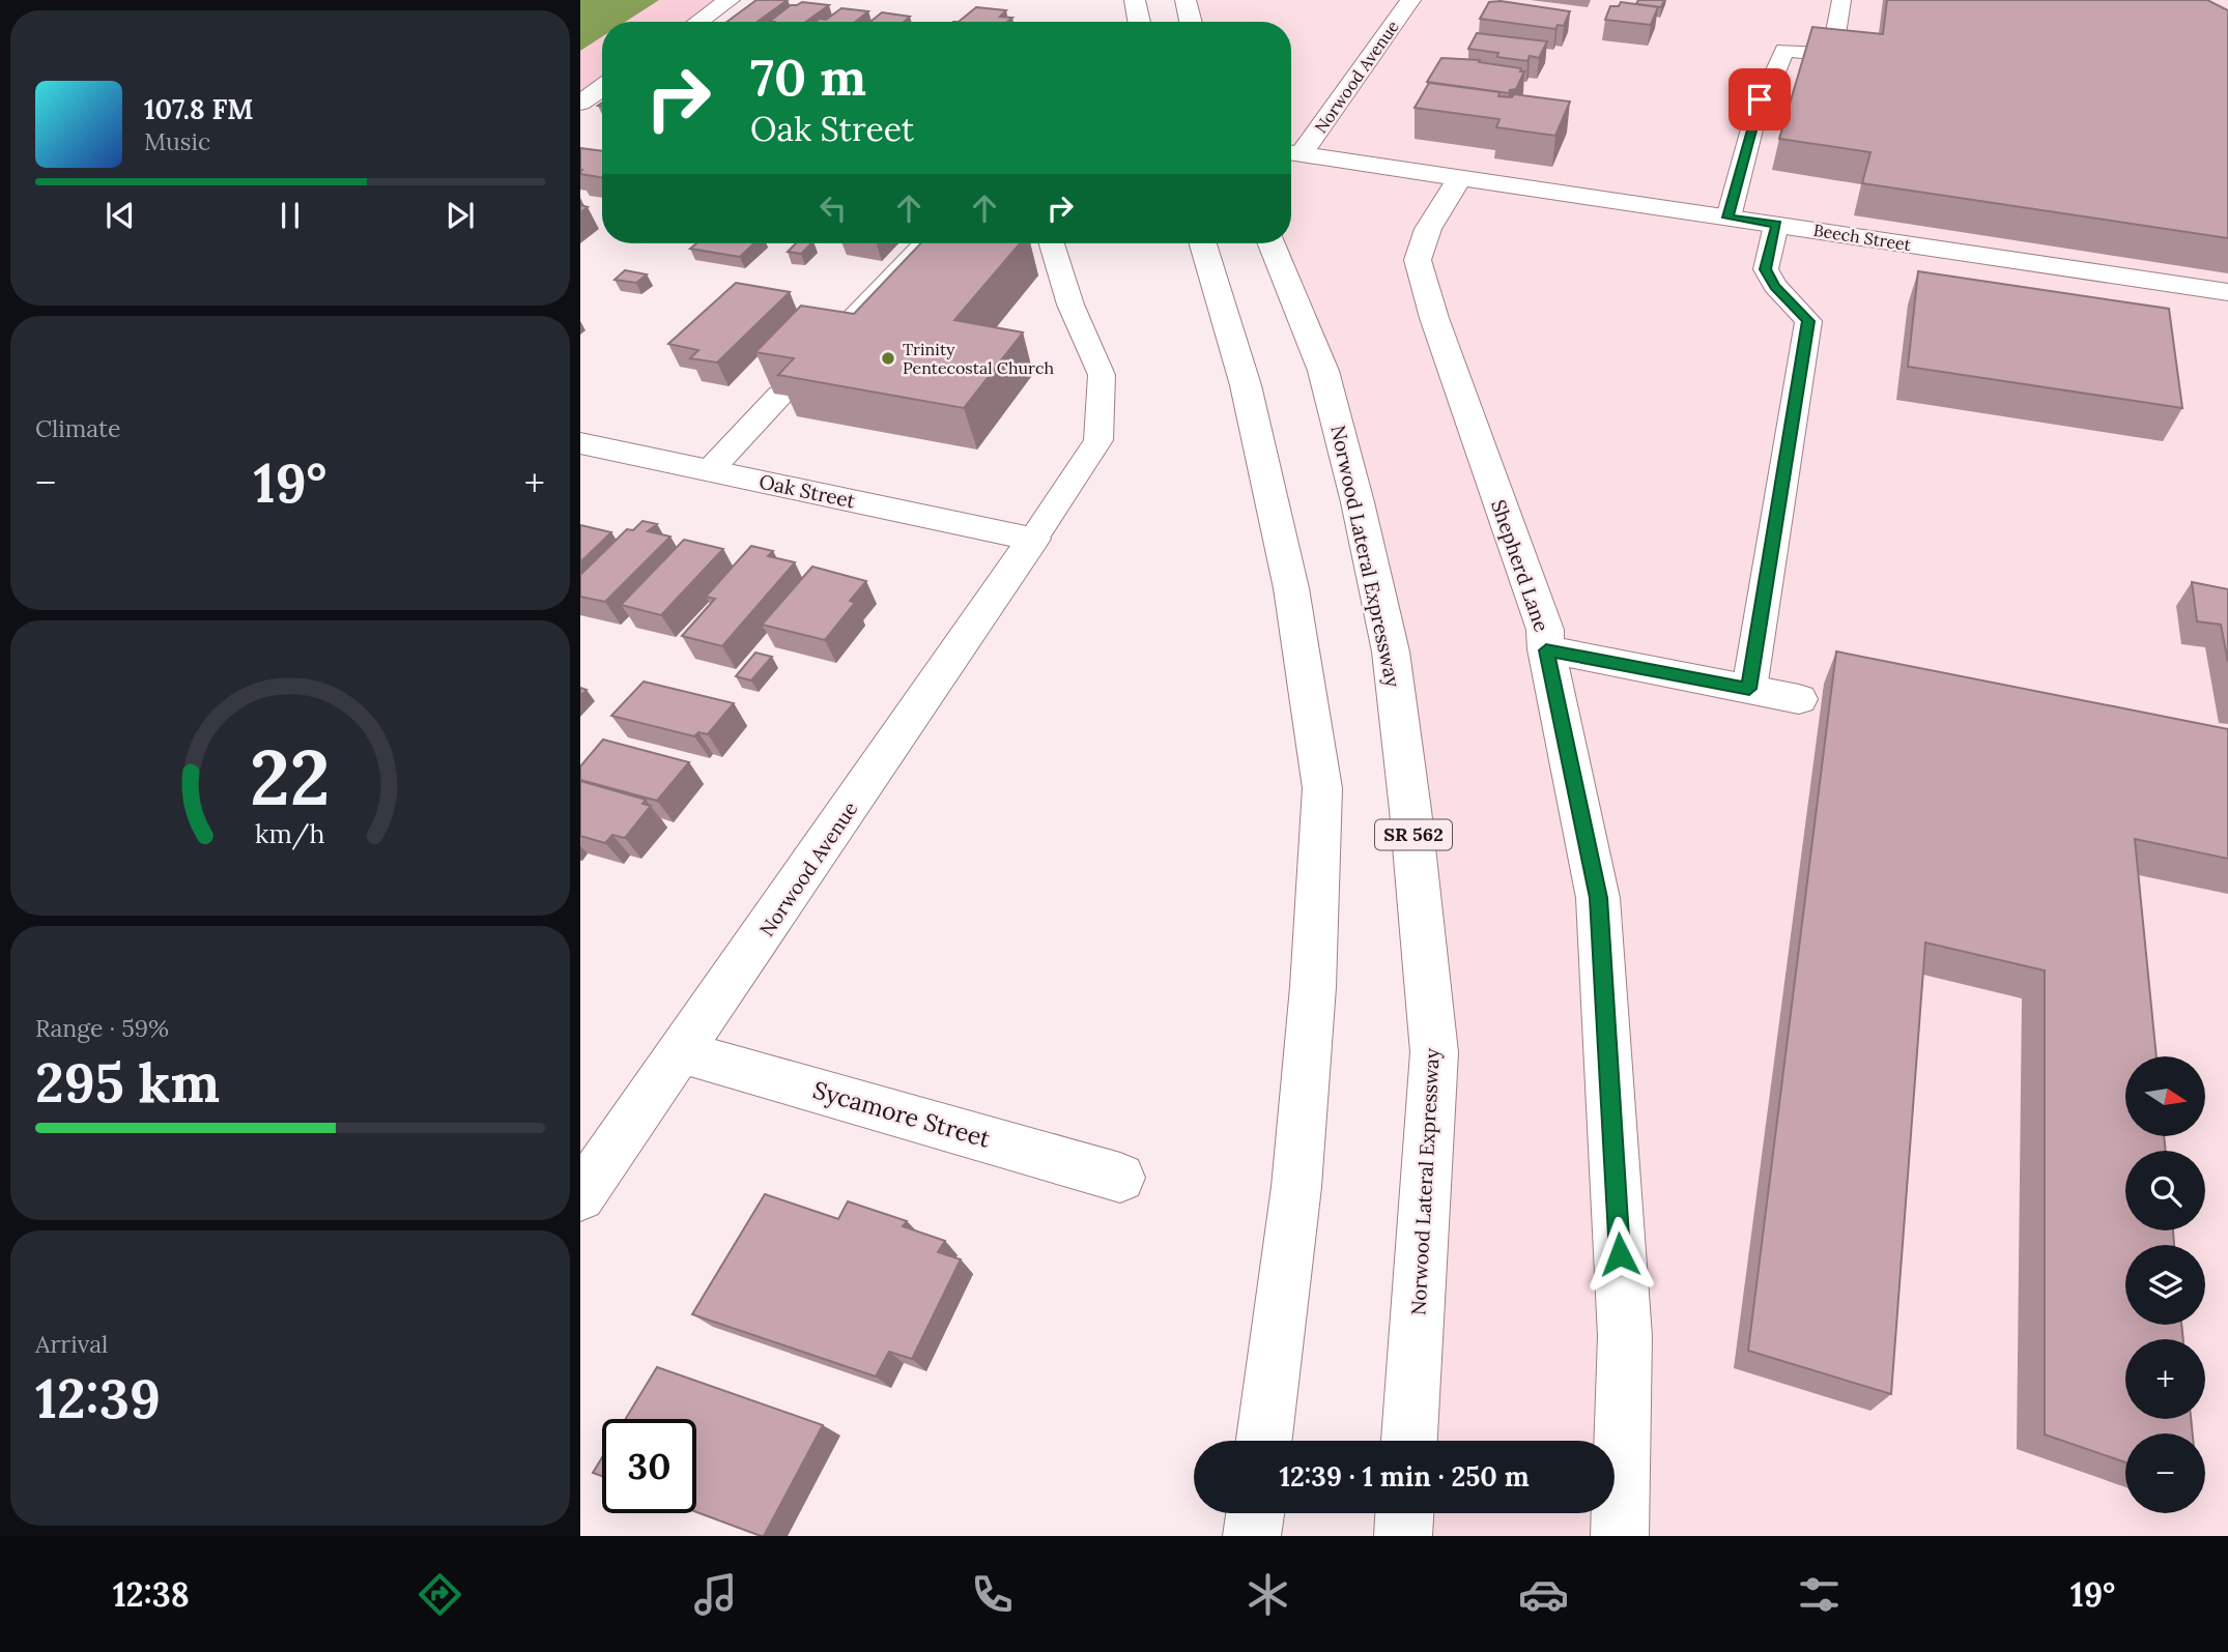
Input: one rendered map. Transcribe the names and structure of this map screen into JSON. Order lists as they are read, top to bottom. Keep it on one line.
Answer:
{"streets":{"main road":["Norwood Avenue","Beech Street","Oak Street","Norwood Lateral Expressway","Shepherd Lane","SR 562","Sycamore Street"]},"crossings":[["Norwood Avenue","Oak Street"],["Norwood Avenue","Sycamore Street"],["Beech Street","Shepherd Lane"]],"places":["Trinity Pentecostal Church"],"north":"right","page":{"turn":["70 m","Oak Street"],"song":["107.8 FM","Music"],"tile":["Climate",["Range · 59%","295 km"],["Arrival","12:39"]],"heat":["−","19°","+"],"map_buttons":["+","−"],"limit":"30","trip":"12:39 · 1 min · 250 m","tabs":["12:38","19°"],"gauge":["22","km/h"]}}
